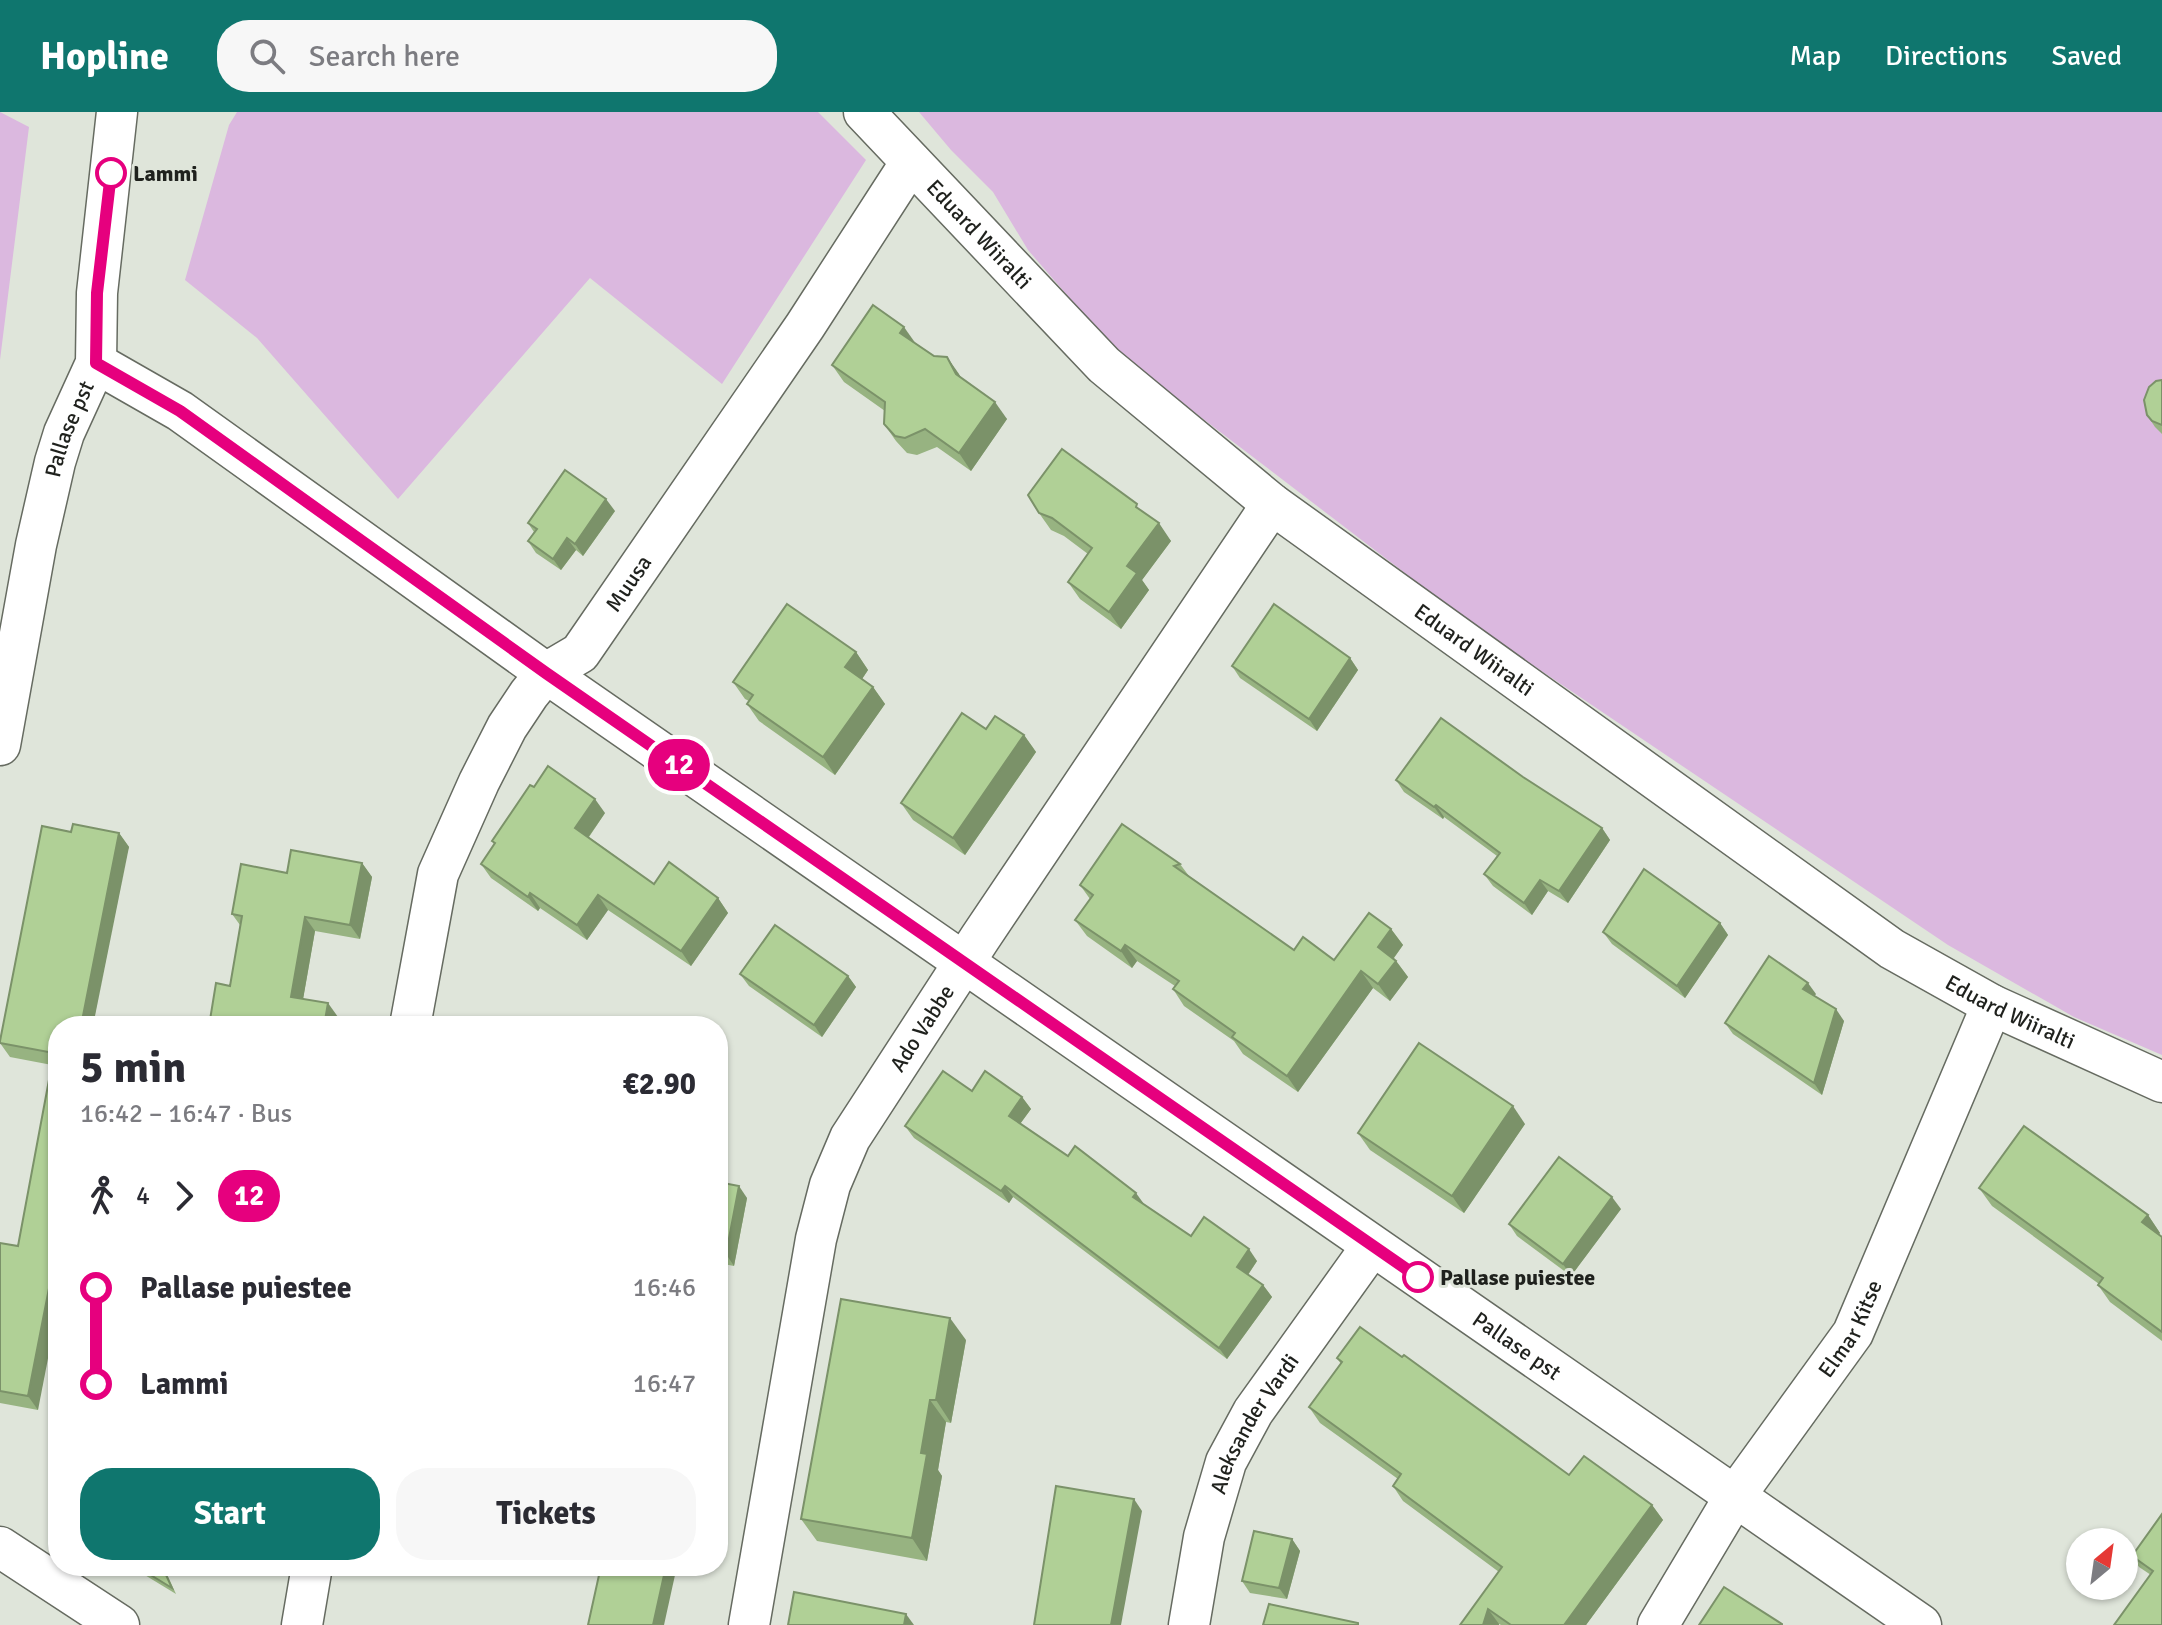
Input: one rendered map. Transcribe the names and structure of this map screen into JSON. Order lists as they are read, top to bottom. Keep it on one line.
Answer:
{"streets":{"street":["Eduard Wiiralti","Pallase pst","Muusa","Ado Vabbe","Elmar Kitse","Aleksander Vardi"]},"crossings":[["Eduard Wiiralti","Muusa"],["Eduard Wiiralti","Ado Vabbe"],["Eduard Wiiralti","Elmar Kitse"],["Pallase pst","Muusa"],["Pallase pst","Ado Vabbe"],["Pallase pst","Elmar Kitse"],["Pallase pst","Aleksander Vardi"]],"places":["Lammi","Pallase puiestee"],"lines":["bus line 12"],"north":"top right","page":{"header":"Hopline","search":"Search here","nav":["Map","Directions","Saved"],"on_map":"12","heading":["5 min","16:42 – 16:47 · Bus","€2.90"],"legs":["4","12"],"list":[{"name":"Pallase puiestee","value":"16:46"},{"name":"Lammi","value":"16:47"}],"buttons":["Start","Tickets"]}}
